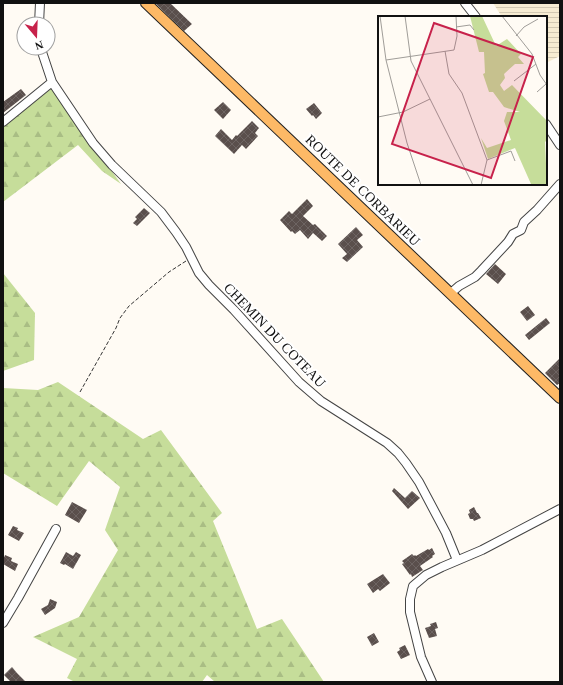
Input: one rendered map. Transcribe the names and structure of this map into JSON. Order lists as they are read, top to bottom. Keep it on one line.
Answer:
{"streets":{"main road":["ROUTE DE CORBARIEU"],"street":["CHEMIN DU COTEAU"]},"north":"bottom"}
